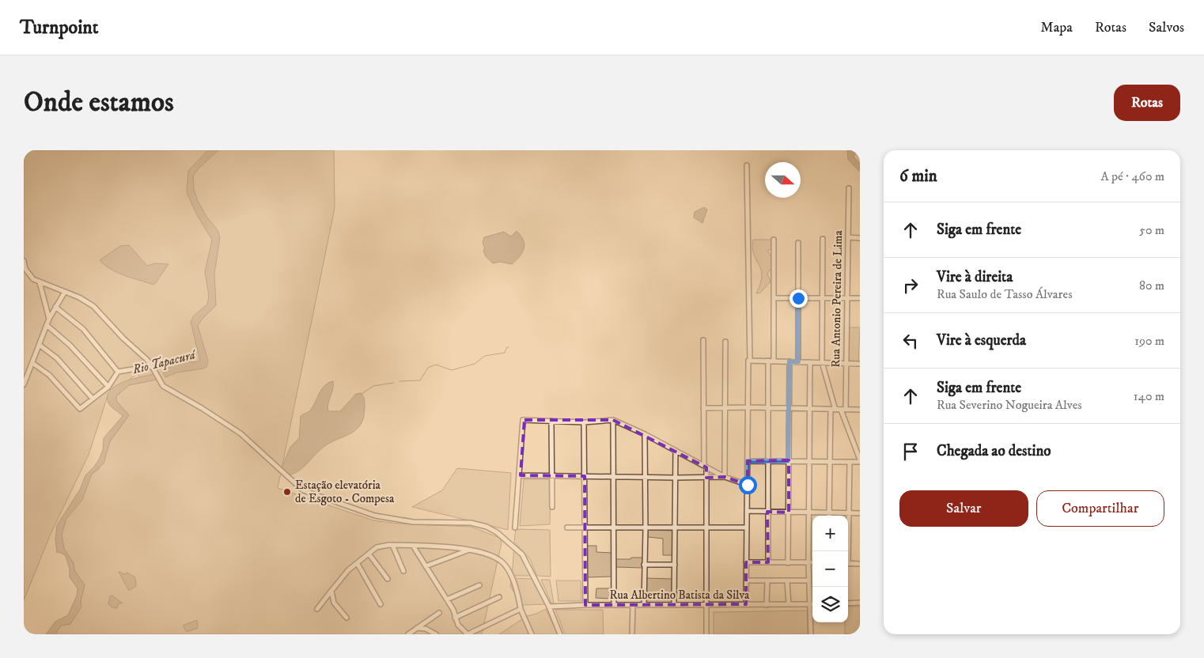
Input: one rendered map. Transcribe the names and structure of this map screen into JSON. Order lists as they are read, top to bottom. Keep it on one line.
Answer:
{"streets":{"street":["Rua Antonio Pereira de Lima","Rua Albertino Batista da Silva"]},"water":["Rio Tapacurá"],"places":["Estação elevatória de Esgoto - Compesa"],"north":"right","page":{"header":"Turnpoint","nav":["Mapa","Rotas","Salvos"],"buttons":["Rotas",["Salvar","Compartilhar"]],"title":"Onde estamos","heading":["6 min","A pé · 460 m"],"list":[["Siga em frente","50 m"],["Vire à direita","Rua Saulo de Tasso Álvares","80 m"],["Vire à esquerda","190 m"],["Siga em frente","Rua Severino Nogueira Alves","140 m"],"Chegada ao destino"],"map_buttons":["+","−"]}}
